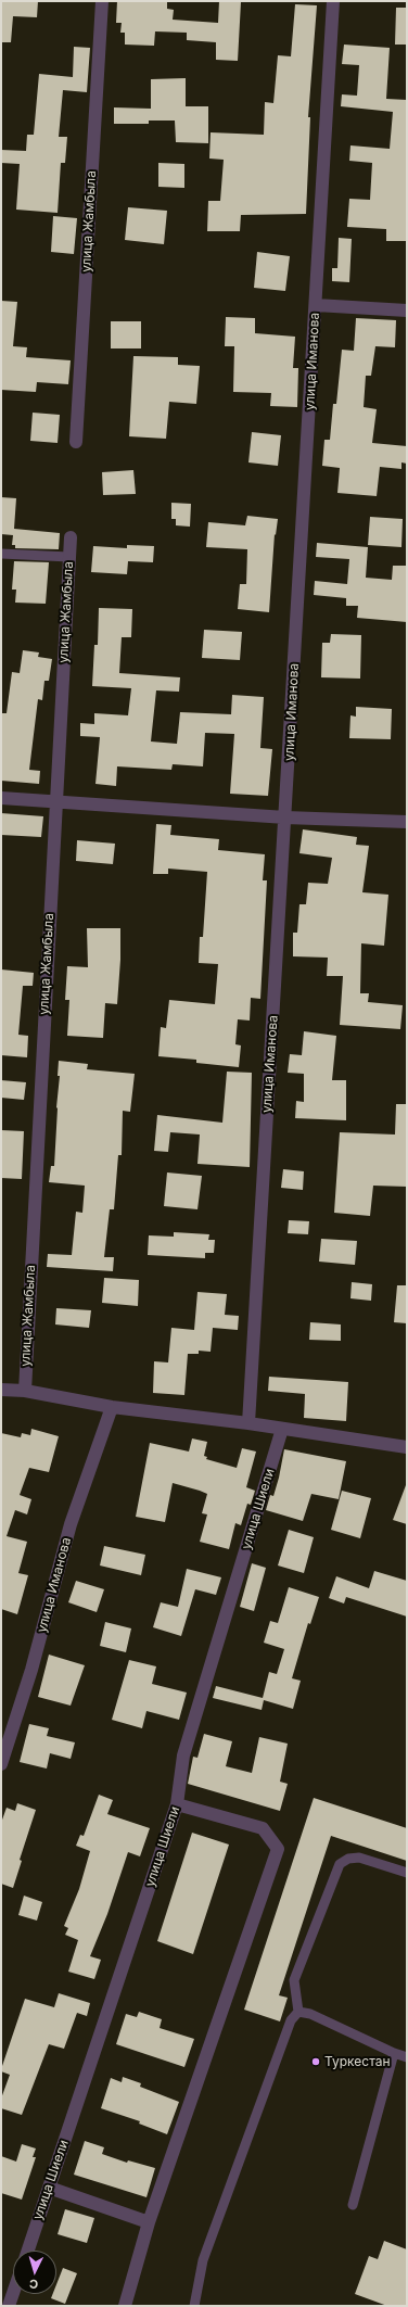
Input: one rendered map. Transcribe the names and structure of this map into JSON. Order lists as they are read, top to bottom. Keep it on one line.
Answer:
{"streets":{"street":["улица Жамбыла","улица Иманова","улица Шиели"]},"places":["Туркестан"],"north":"bottom"}
